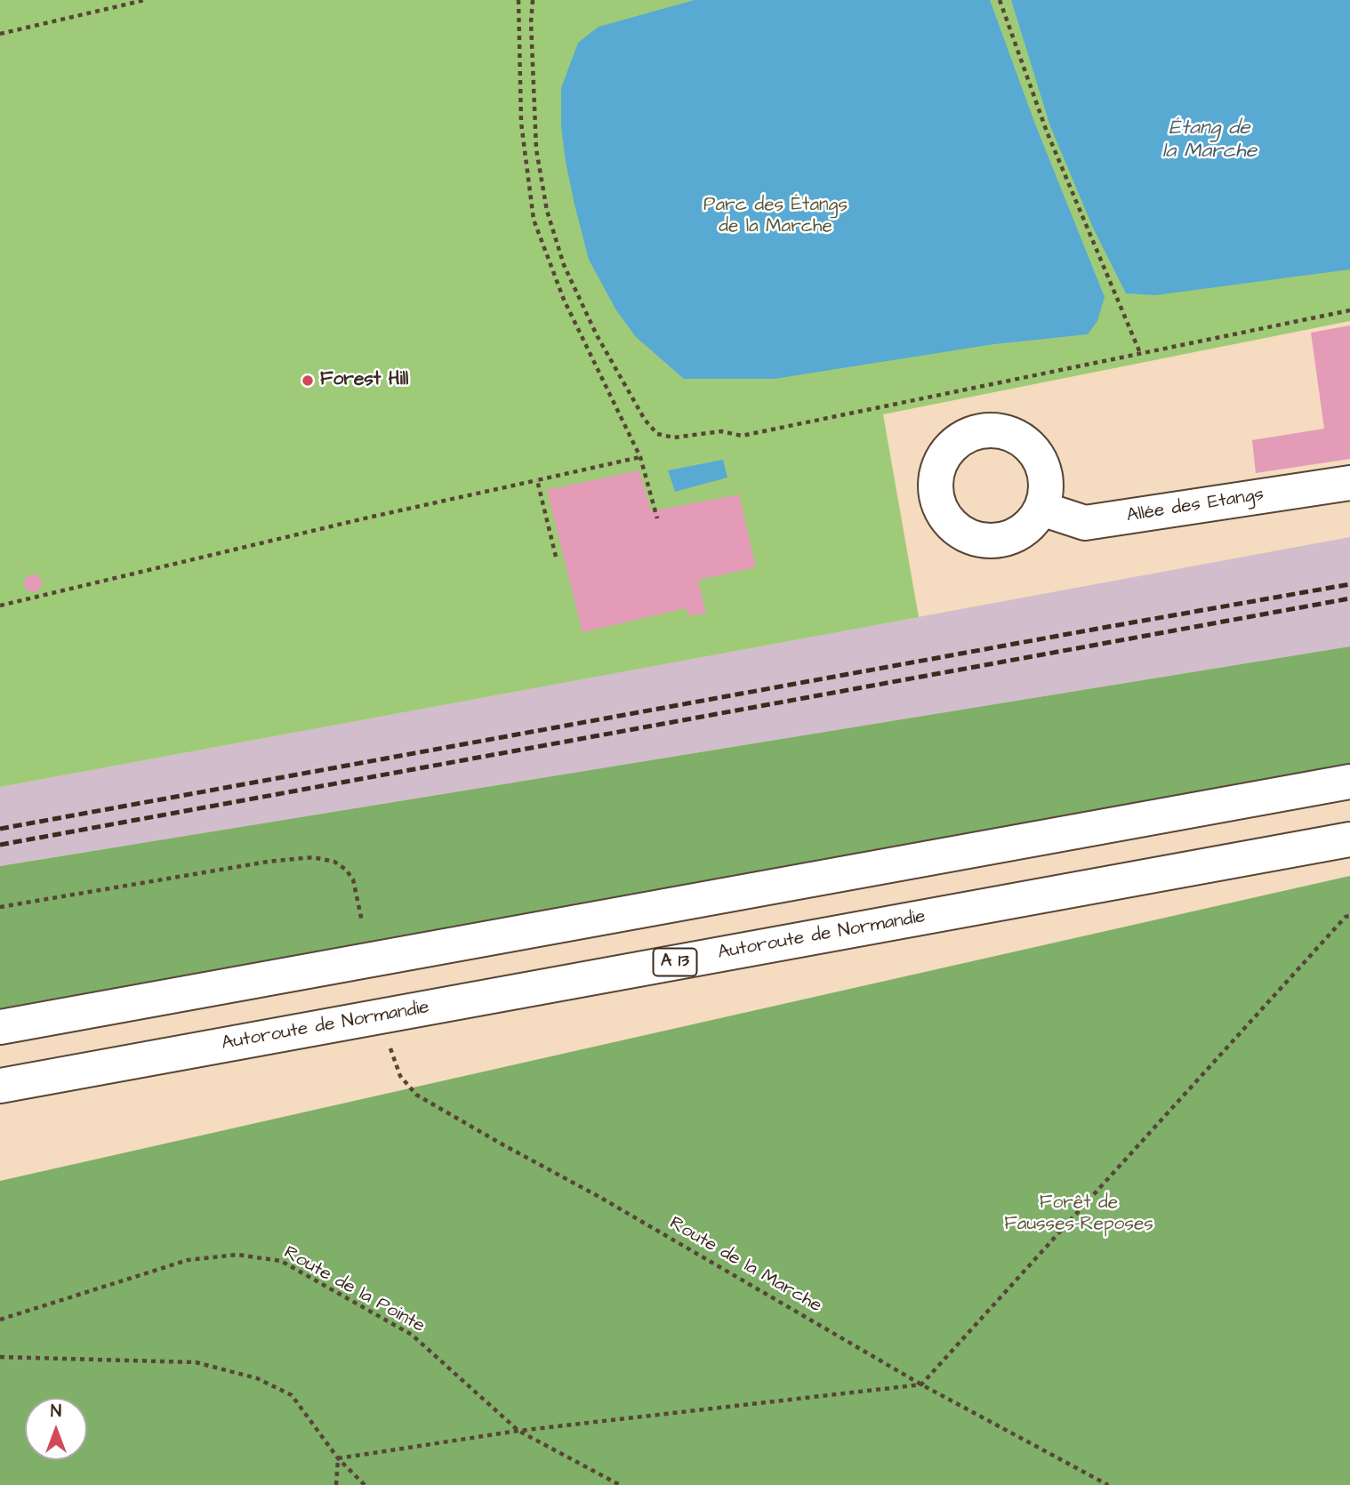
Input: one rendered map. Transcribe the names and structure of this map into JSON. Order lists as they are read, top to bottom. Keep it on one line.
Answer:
{"streets":{"main road":["Allée des Etangs","Autoroute de Normandie","A 13"],"path":["Route de la Marche","Route de la Pointe"]},"water":["Étang de la Marche"],"parks":["Parc des Étangs de la Marche","Forêt de Fausses-Reposes"],"places":["Forest Hill"],"north":"top"}
